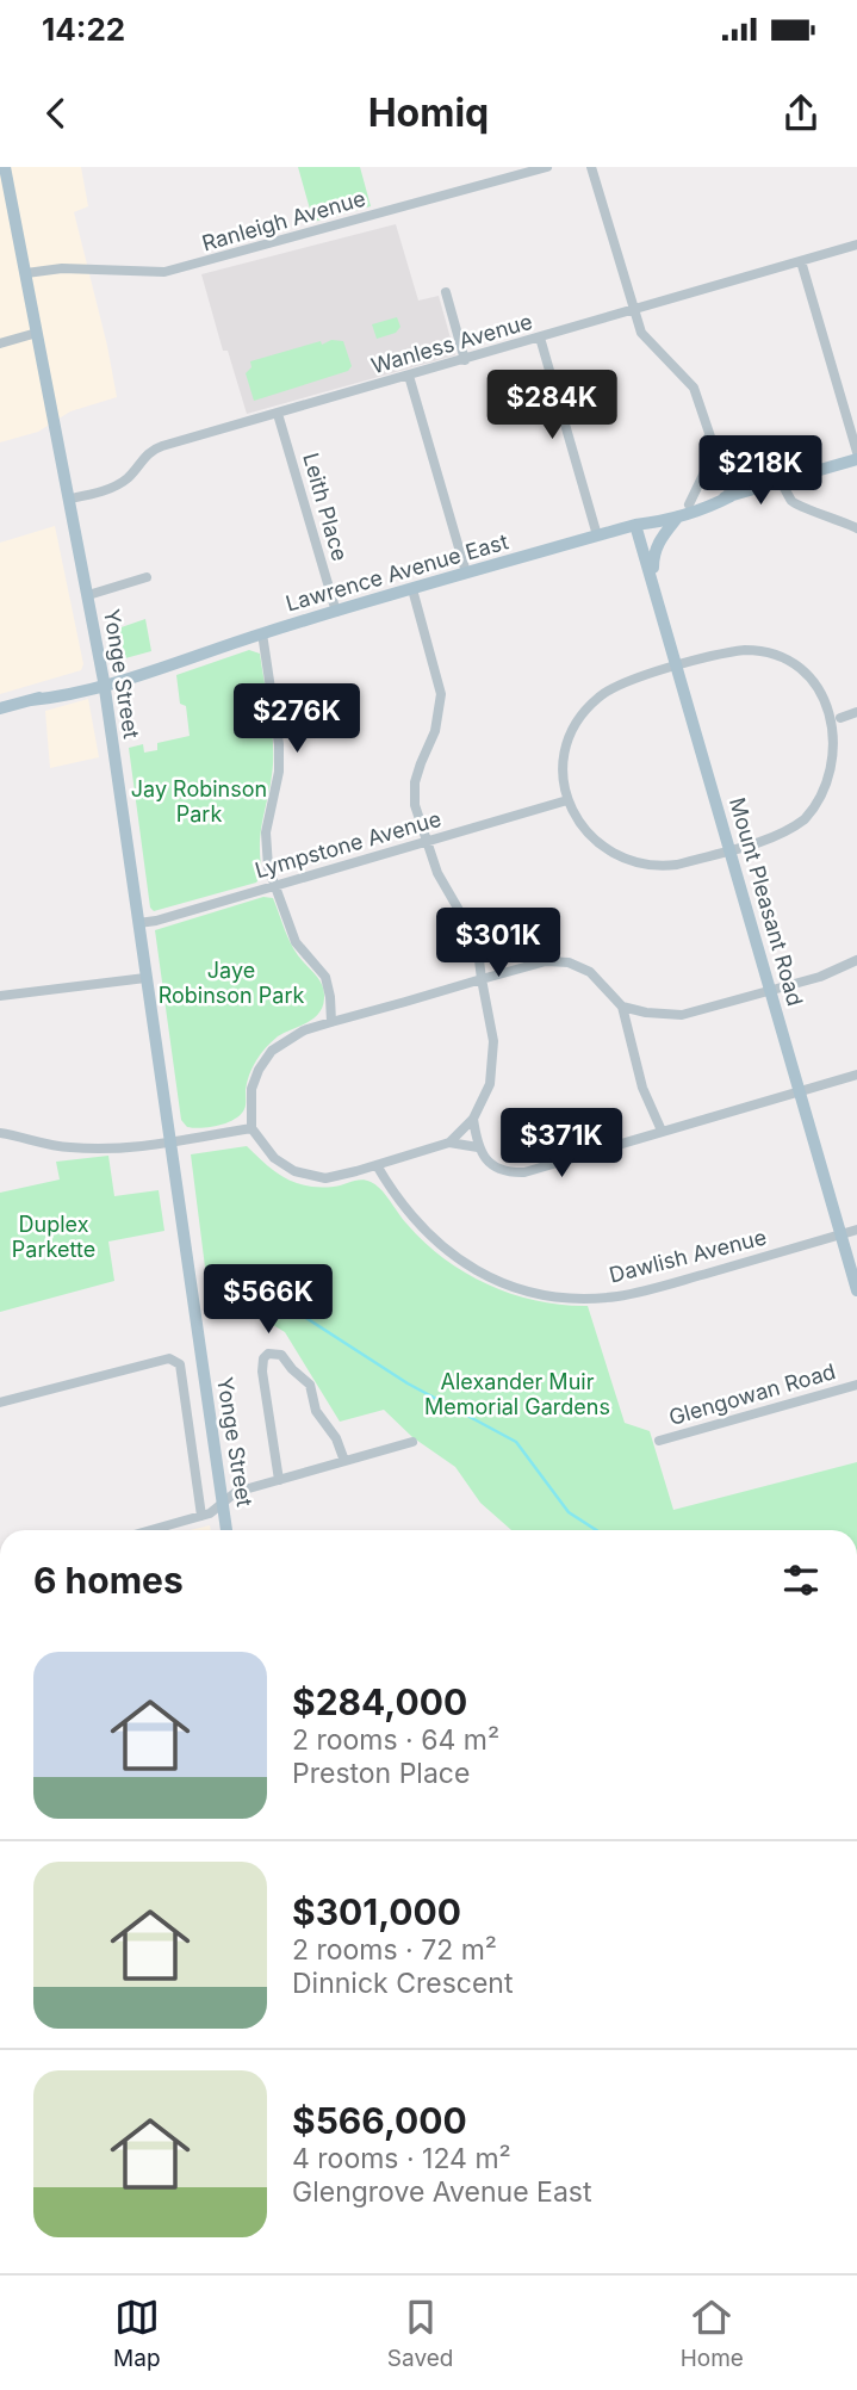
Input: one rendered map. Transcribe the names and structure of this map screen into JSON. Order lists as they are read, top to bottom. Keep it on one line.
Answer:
{"streets":{"main road":["Lawrence Avenue East","Yonge Street","Mount Pleasant Road"],"street":["Ranleigh Avenue","Wanless Avenue","Leith Place","Lympstone Avenue","Dawlish Avenue","Glengowan Road"]},"crossings":[["Ranleigh Avenue","Yonge Street"],["Wanless Avenue","Leith Place"],["Wanless Avenue","Yonge Street"],["Leith Place","Lawrence Avenue East"],["Lawrence Avenue East","Yonge Street"],["Lawrence Avenue East","Mount Pleasant Road"],["Yonge Street","Lympstone Avenue"],["Mount Pleasant Road","Dawlish Avenue"]],"parks":["Jay Robinson Park","Jaye Robinson Park","Duplex Parkette","Alexander Muir Memorial Gardens"],"page":{"status":"14:22","header":"Homiq","price":["$284K","$218K","$276K","$301K","$371K","$566K"],"heading":"6 homes","list":[{"name":"$284,000","note":"2 rooms · 64 m² · Preston Place"},{"name":"$301,000","note":"2 rooms · 72 m² · Dinnick Crescent"},{"name":"$566,000","note":"4 rooms · 124 m² · Glengrove Avenue East"}],"tabs":["Map","Saved","Home"]}}
